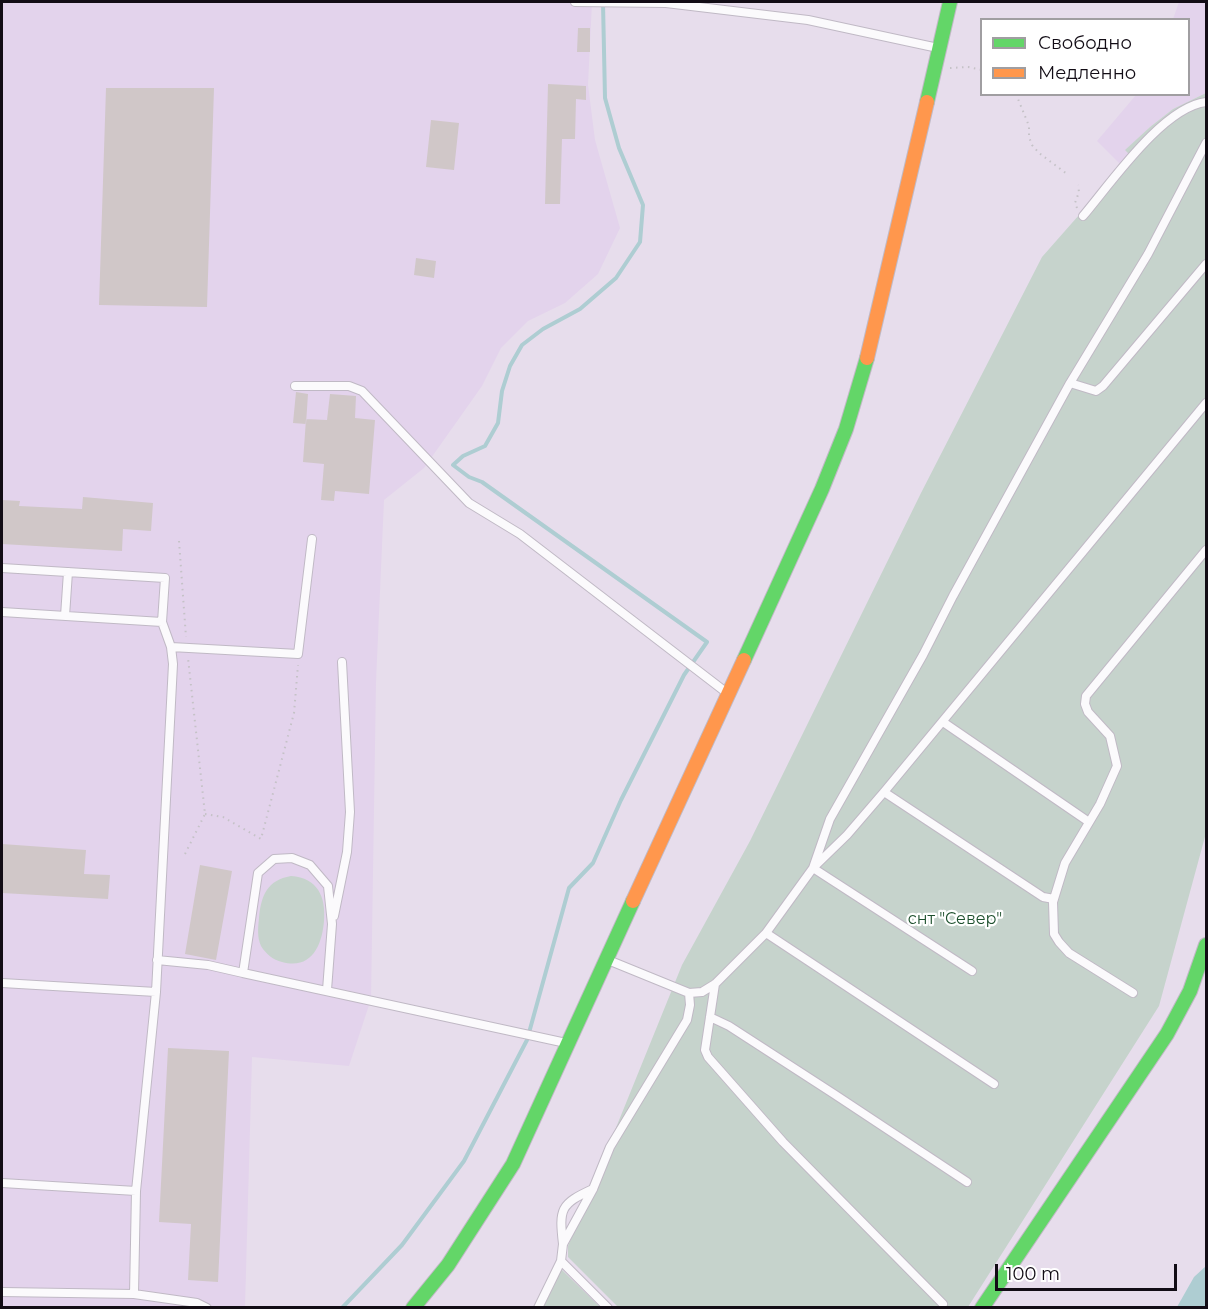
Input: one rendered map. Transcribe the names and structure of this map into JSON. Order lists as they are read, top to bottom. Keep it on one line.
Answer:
{"parks":["снт \"Север\""],"legend":["Свободно","Медленно"],"scale_bar":"100 m"}
